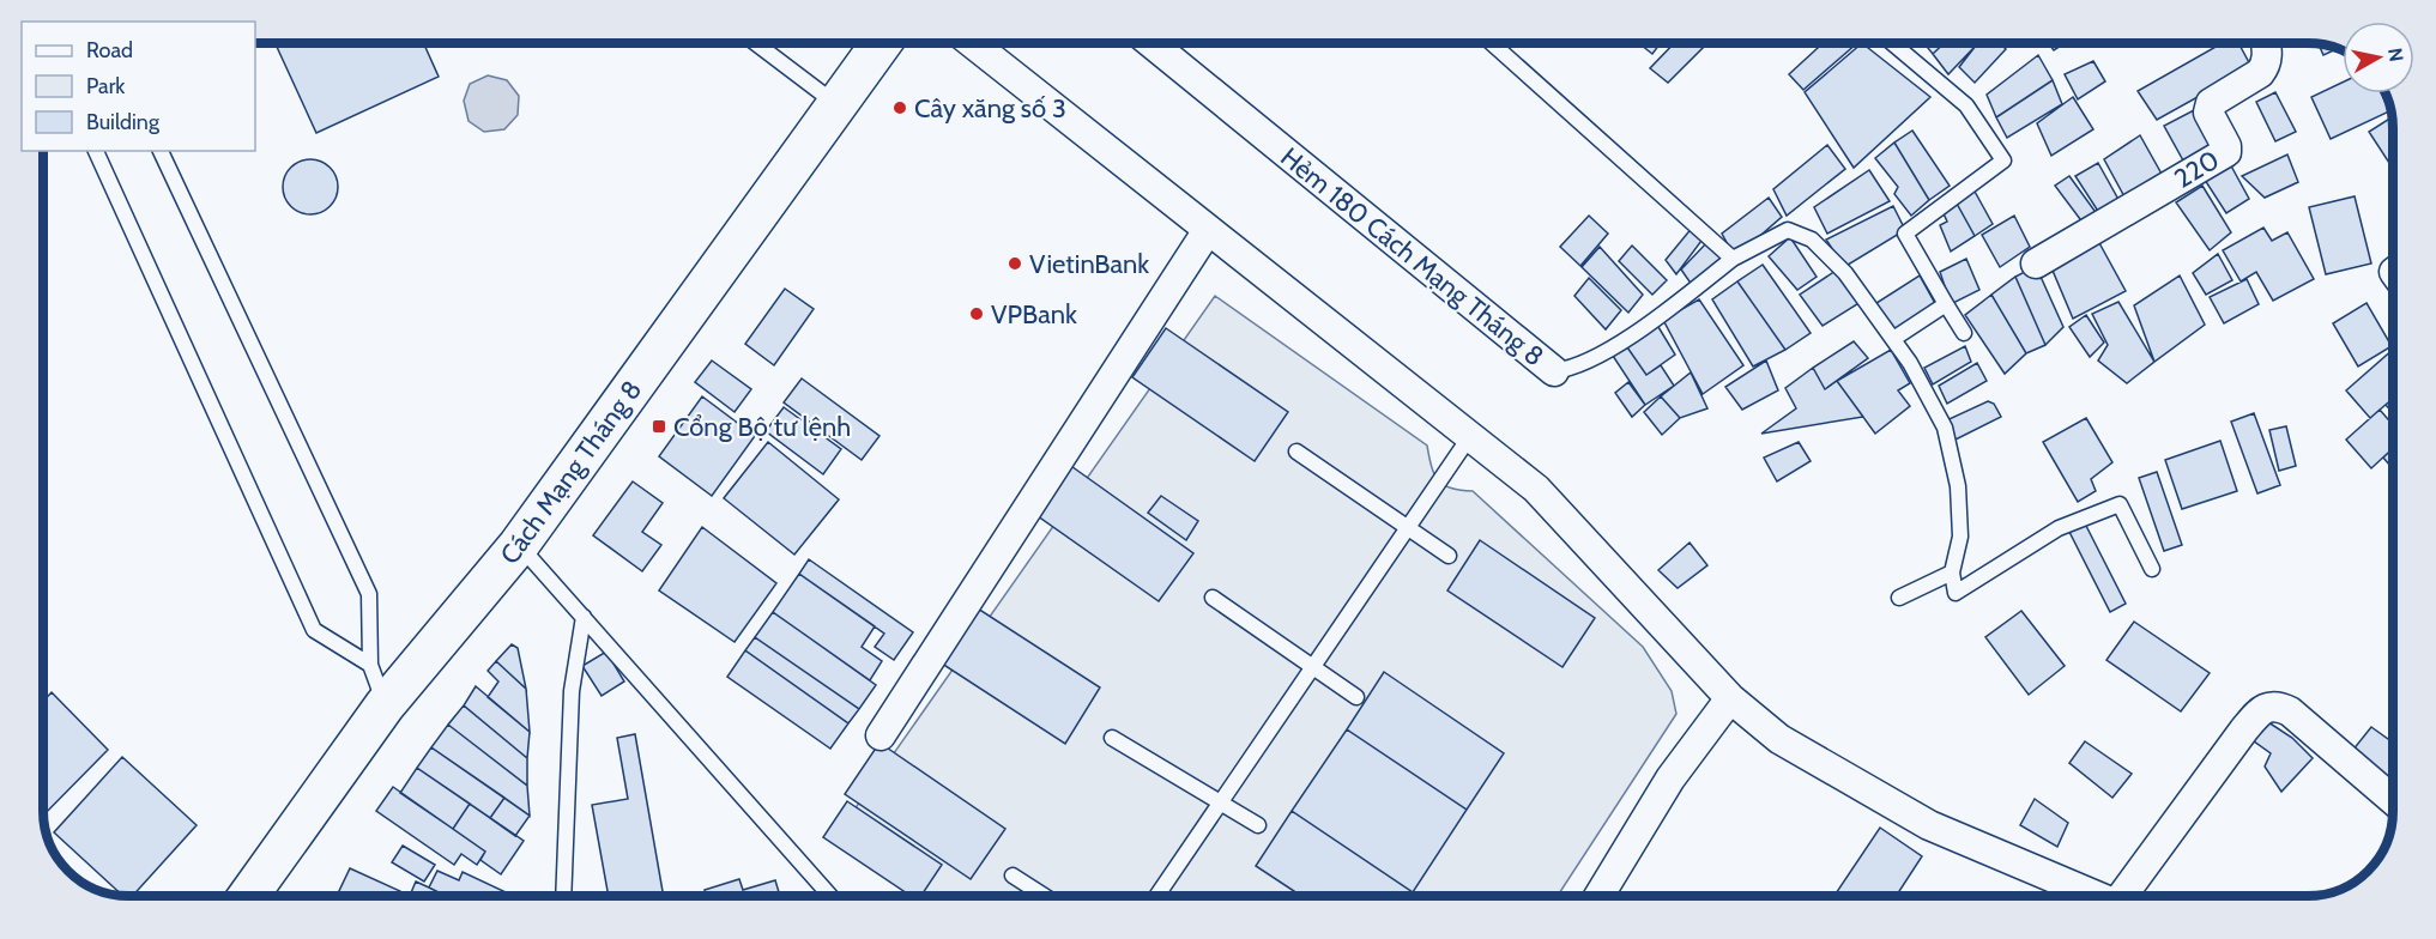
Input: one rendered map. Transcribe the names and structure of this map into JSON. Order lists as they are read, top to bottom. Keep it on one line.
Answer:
{"streets":{"highway":["Cách Mạng Tháng 8"],"street":["220","Hẻm 180 Cách Mạng Tháng 8"]},"places":{"other":["Cây xăng số 3","VietinBank","VPBank"],"transit":["Cổng Bộ tư lệnh"]},"legend":["Road","Park","Building"],"north":"right"}
